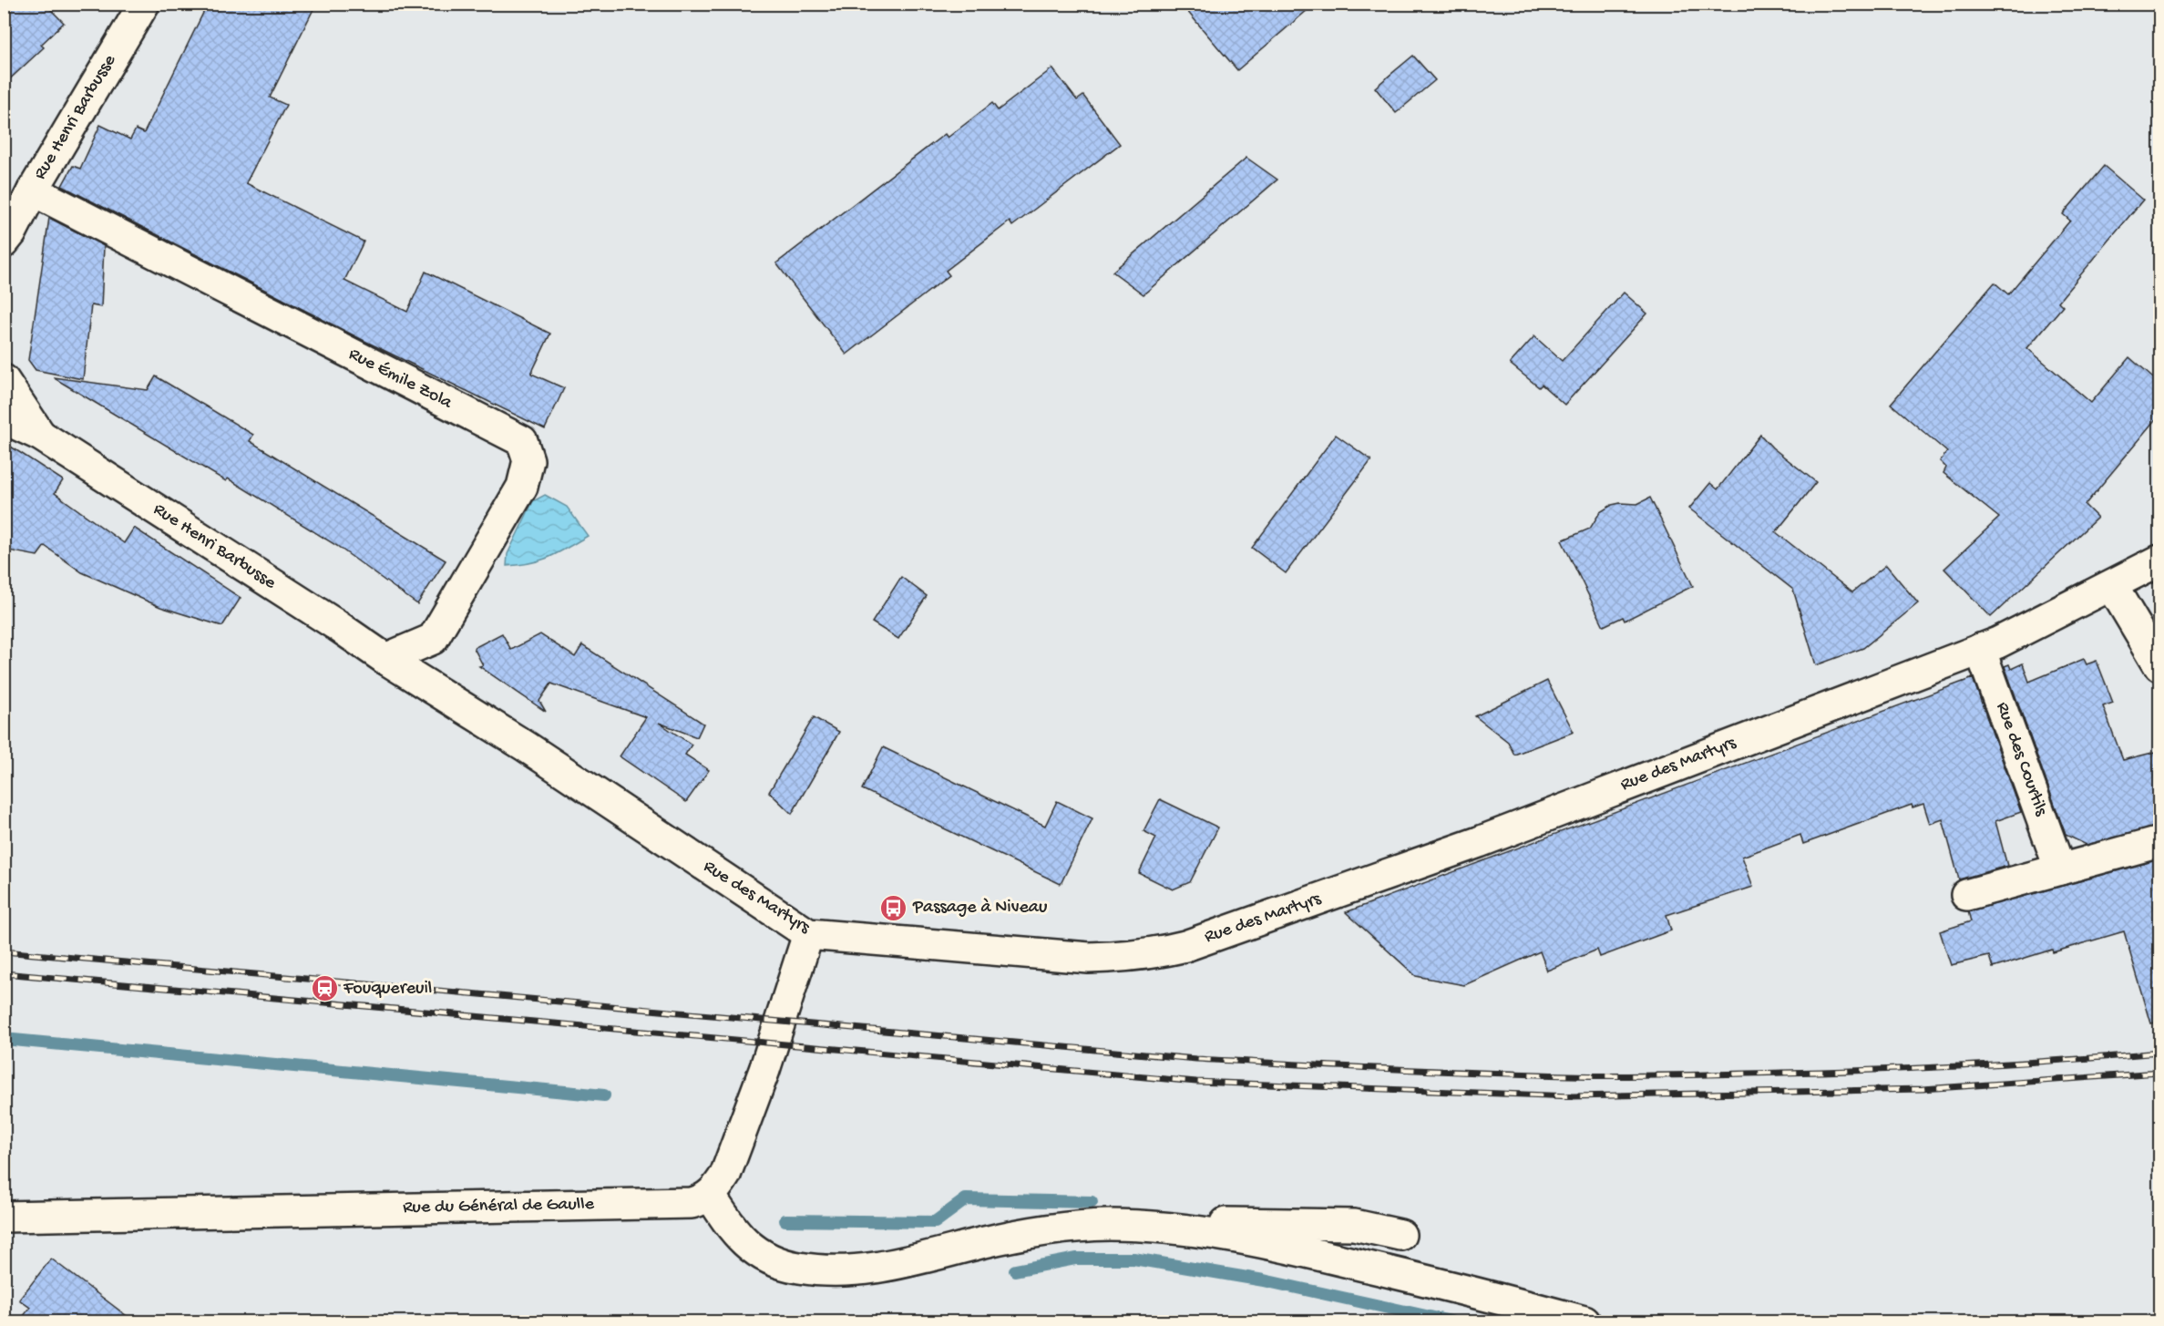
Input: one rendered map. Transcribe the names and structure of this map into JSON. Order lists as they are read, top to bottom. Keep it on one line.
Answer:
{"streets":{"street":["Rue Henri Barbusse","Rue Émile Zola","Rue des Courtils","Rue des Martyrs","Rue du Général de Gaulle"]},"crossings":[["Rue Henri Barbusse","Rue Émile Zola"],["Rue Henri Barbusse","Rue des Martyrs"],["Rue Émile Zola","Rue des Martyrs"],["Rue des Courtils","Rue des Martyrs"]],"places":{"bus stop":["Passage à Niveau"],"station":["Fouquereuil"]}}
